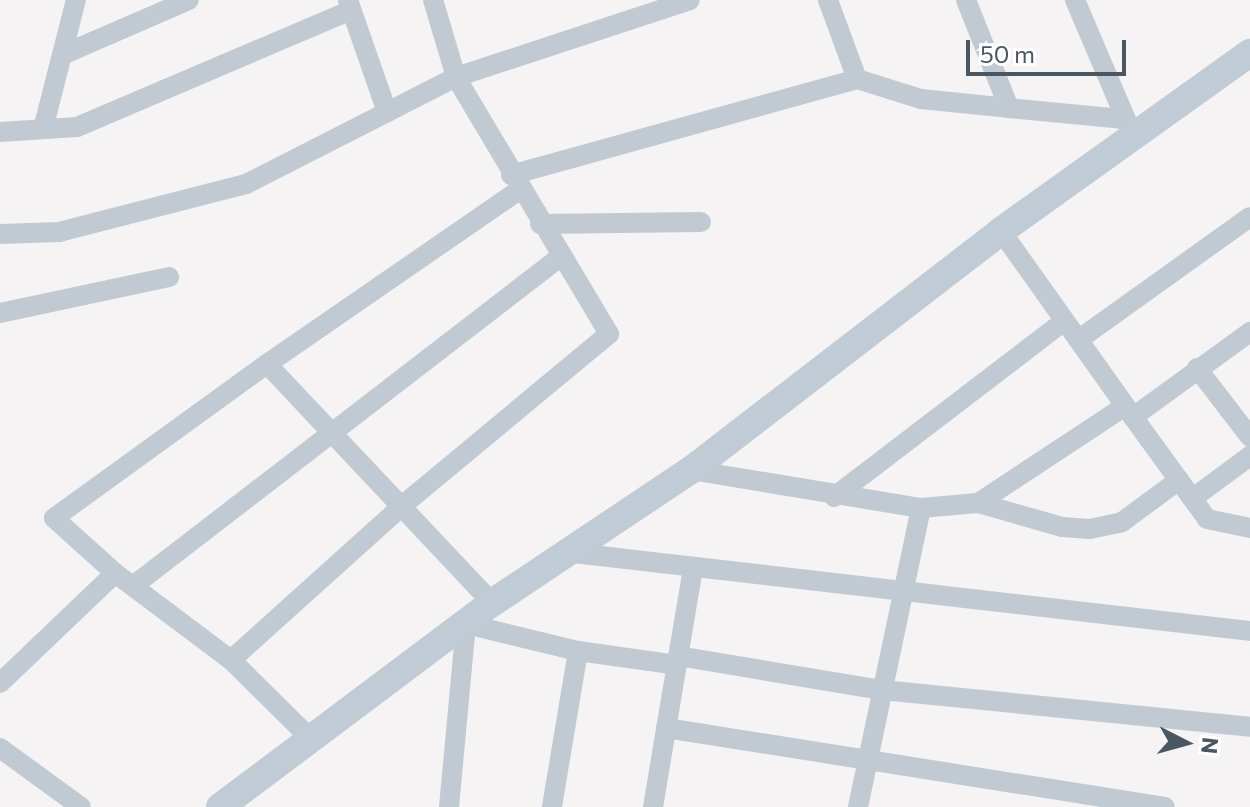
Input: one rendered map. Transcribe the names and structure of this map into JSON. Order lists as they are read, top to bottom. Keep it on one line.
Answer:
{"scale_bar":"50 m","north":"right"}
